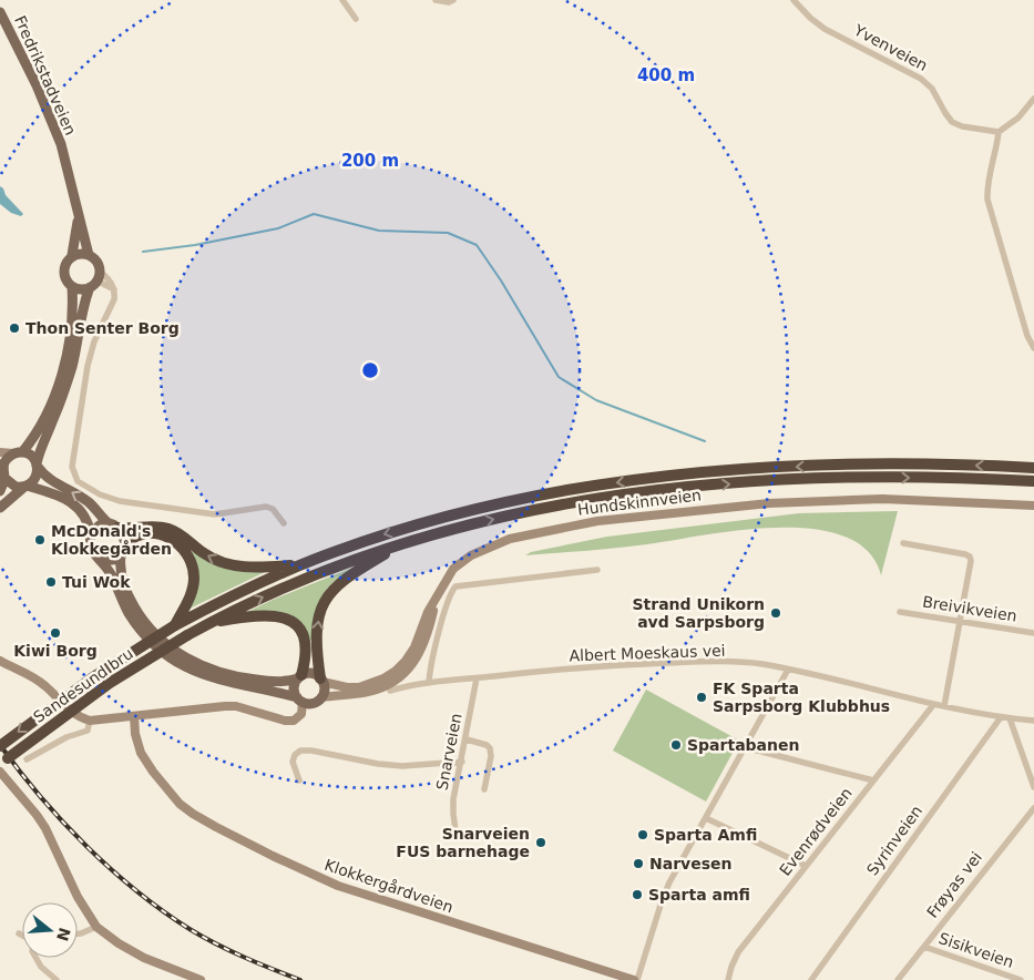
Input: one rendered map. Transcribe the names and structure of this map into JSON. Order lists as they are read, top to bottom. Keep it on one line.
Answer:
{"streets":{"highway":["Sandesund bru"],"main road":["Fredrikstadveien"],"street":["Yvenveien","Hundskinnveien","Breivikveien","Albert Moeskaus vei","Snarveien","Evenrødveien","Syrinveien","Frøyas vei","Klokkergårdveien","Sisikveien"]},"crossings":[["Albert Moeskaus vei","Snarveien"],["Albert Moeskaus vei","Evenrødveien"],["Albert Moeskaus vei","Syrinveien"],["Frøyas vei","Sisikveien"]],"places":["Thon Senter Borg","McDonald's Klokkegården","Tui Wok","Strand Unikorn avd Sarpsborg","Kiwi Borg","FK Sparta Sarpsborg Klubbhus","Spartabanen","Sparta Amfi","Snarveien FUS barnehage","Narvesen","Sparta amfi"],"north":"right","rings":["400 m","200 m"]}
